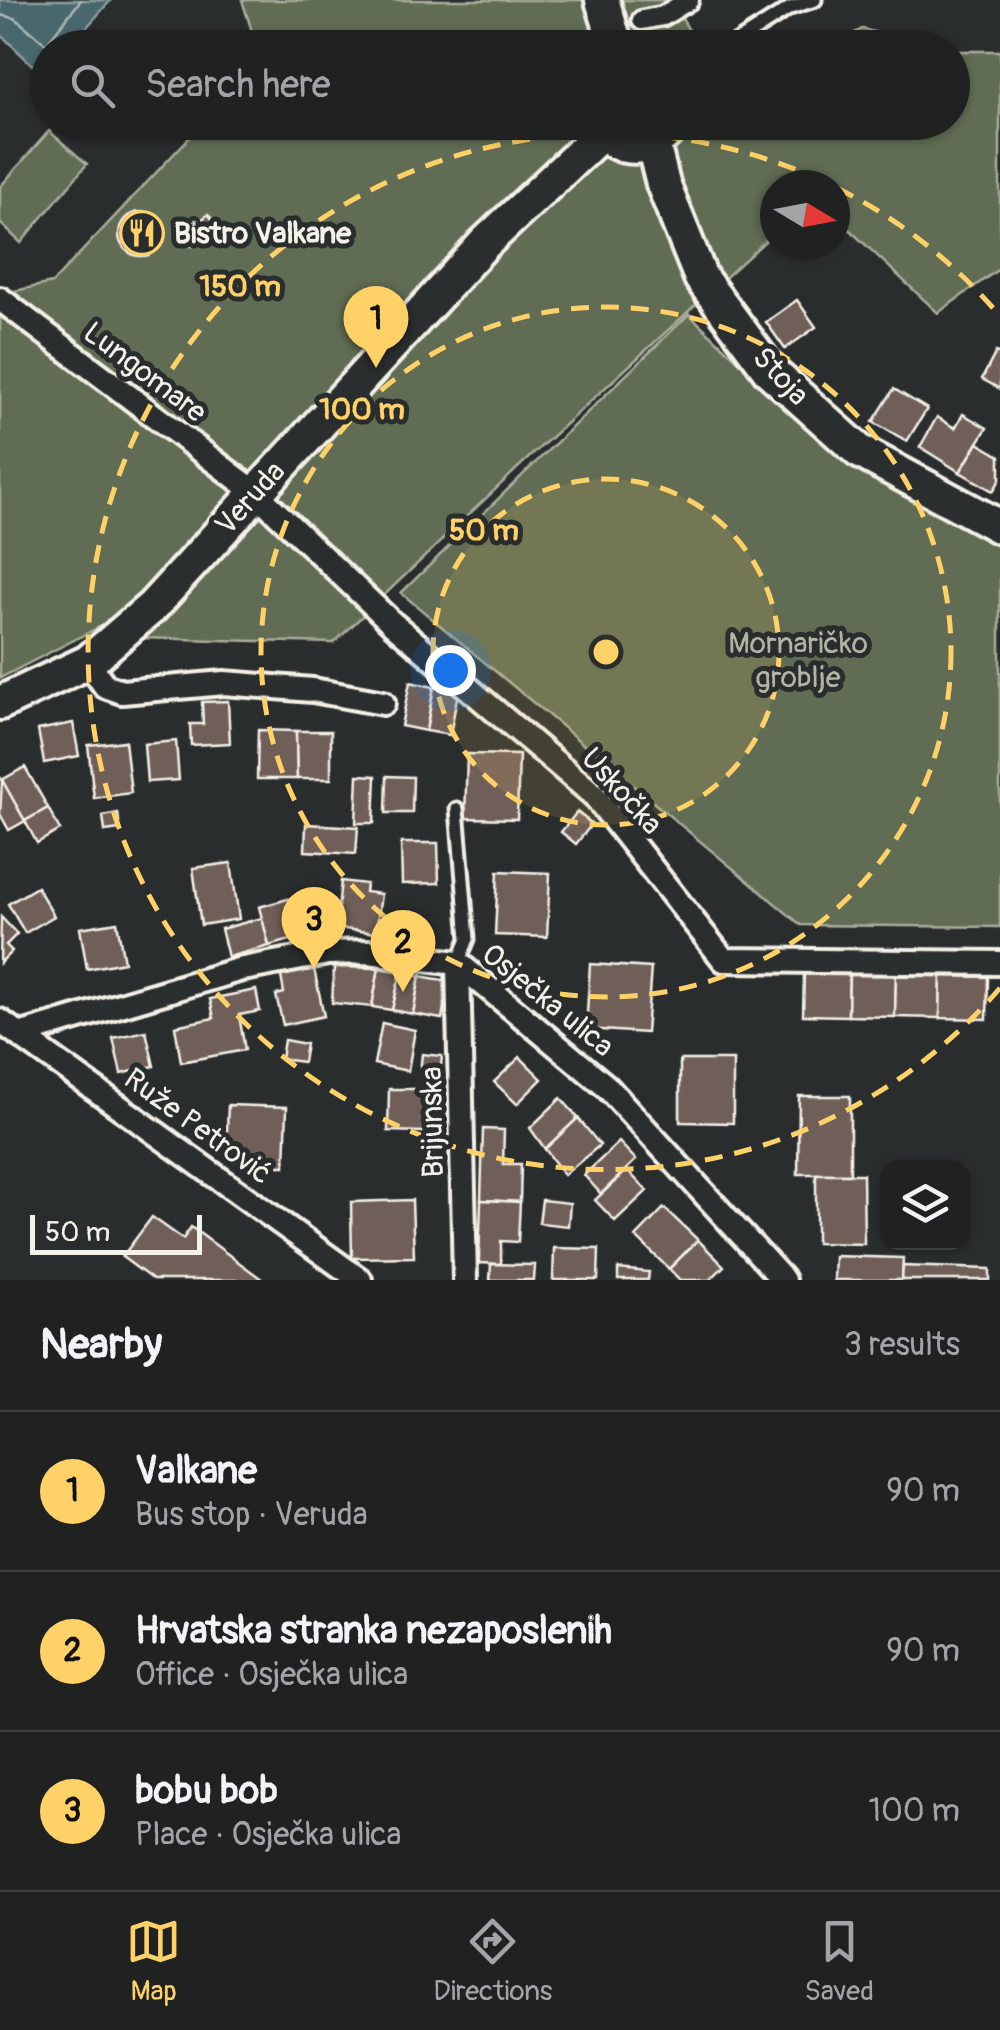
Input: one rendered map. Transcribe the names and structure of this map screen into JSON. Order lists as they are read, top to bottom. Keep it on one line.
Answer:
{"streets":{"main road":["Stoja","Veruda"],"street":["Lungomare","Uskočka","Osječka ulica","Brijunska","Ruže Petrović"]},"crossings":[["Lungomare","Veruda"],["Lungomare","Uskočka"],["Veruda","Uskočka"],["Osječka ulica","Brijunska"],["Osječka ulica","Ruže Petrović"]],"parks":["Mornaričko groblje"],"places":{"restaurant":["Bistro Valkane"]},"scale_bar":"50 m","north":"right","page":{"search":"Search here","pins":["1","3","2"],"scale":"50 m","heading":["Nearby","3 results"],"list":[{"mark":"1","name":"Valkane","note":"Bus stop · Veruda","value":"90 m"},{"mark":"2","name":"Hrvatska stranka nezaposlenih","note":"Office · Osječka ulica","value":"90 m"},{"mark":"3","name":"bobu bob","note":"Place · Osječka ulica","value":"100 m"}],"nav":["Map","Directions","Saved"]},"rings":["150 m","100 m","50 m"]}
